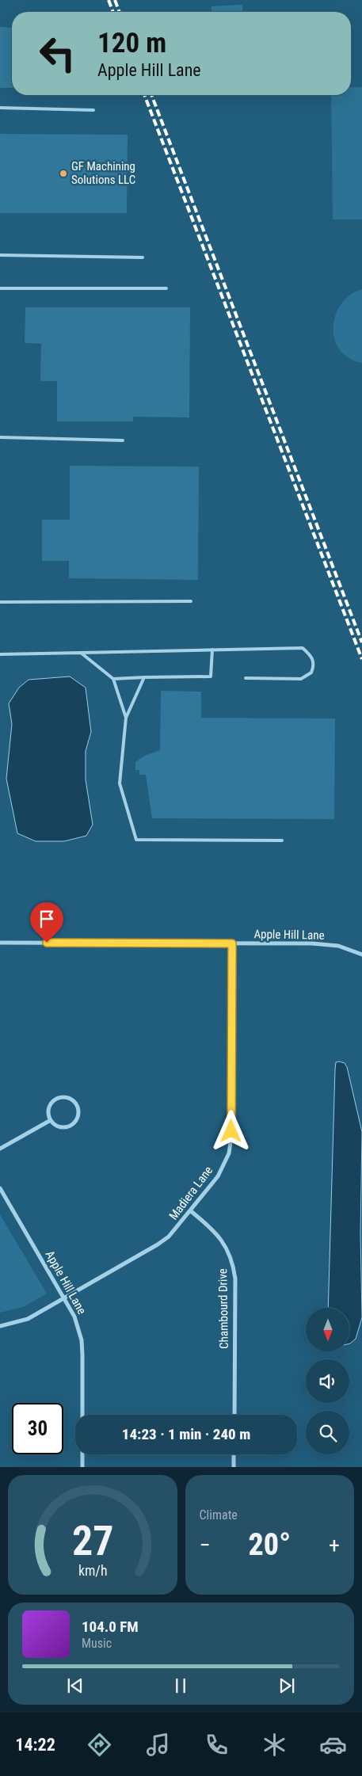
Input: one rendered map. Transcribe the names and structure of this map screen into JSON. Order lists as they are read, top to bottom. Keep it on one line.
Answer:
{"streets":{"street":["Apple Hill Lane","Madiera Lane","Chambourd Drive"]},"crossings":[["Apple Hill Lane","Madiera Lane"],["Madiera Lane","Chambourd Drive"]],"places":["GF Machining Solutions LLC"],"north":"bottom","page":{"turn":["120 m","Apple Hill Lane"],"limit":"30","trip":"14:23 · 1 min · 240 m","tile":"Climate","heat":["−","20°","+"],"song":["104.0 FM","Music"],"tabs":"14:22","gauge":["27","km/h"]}}
